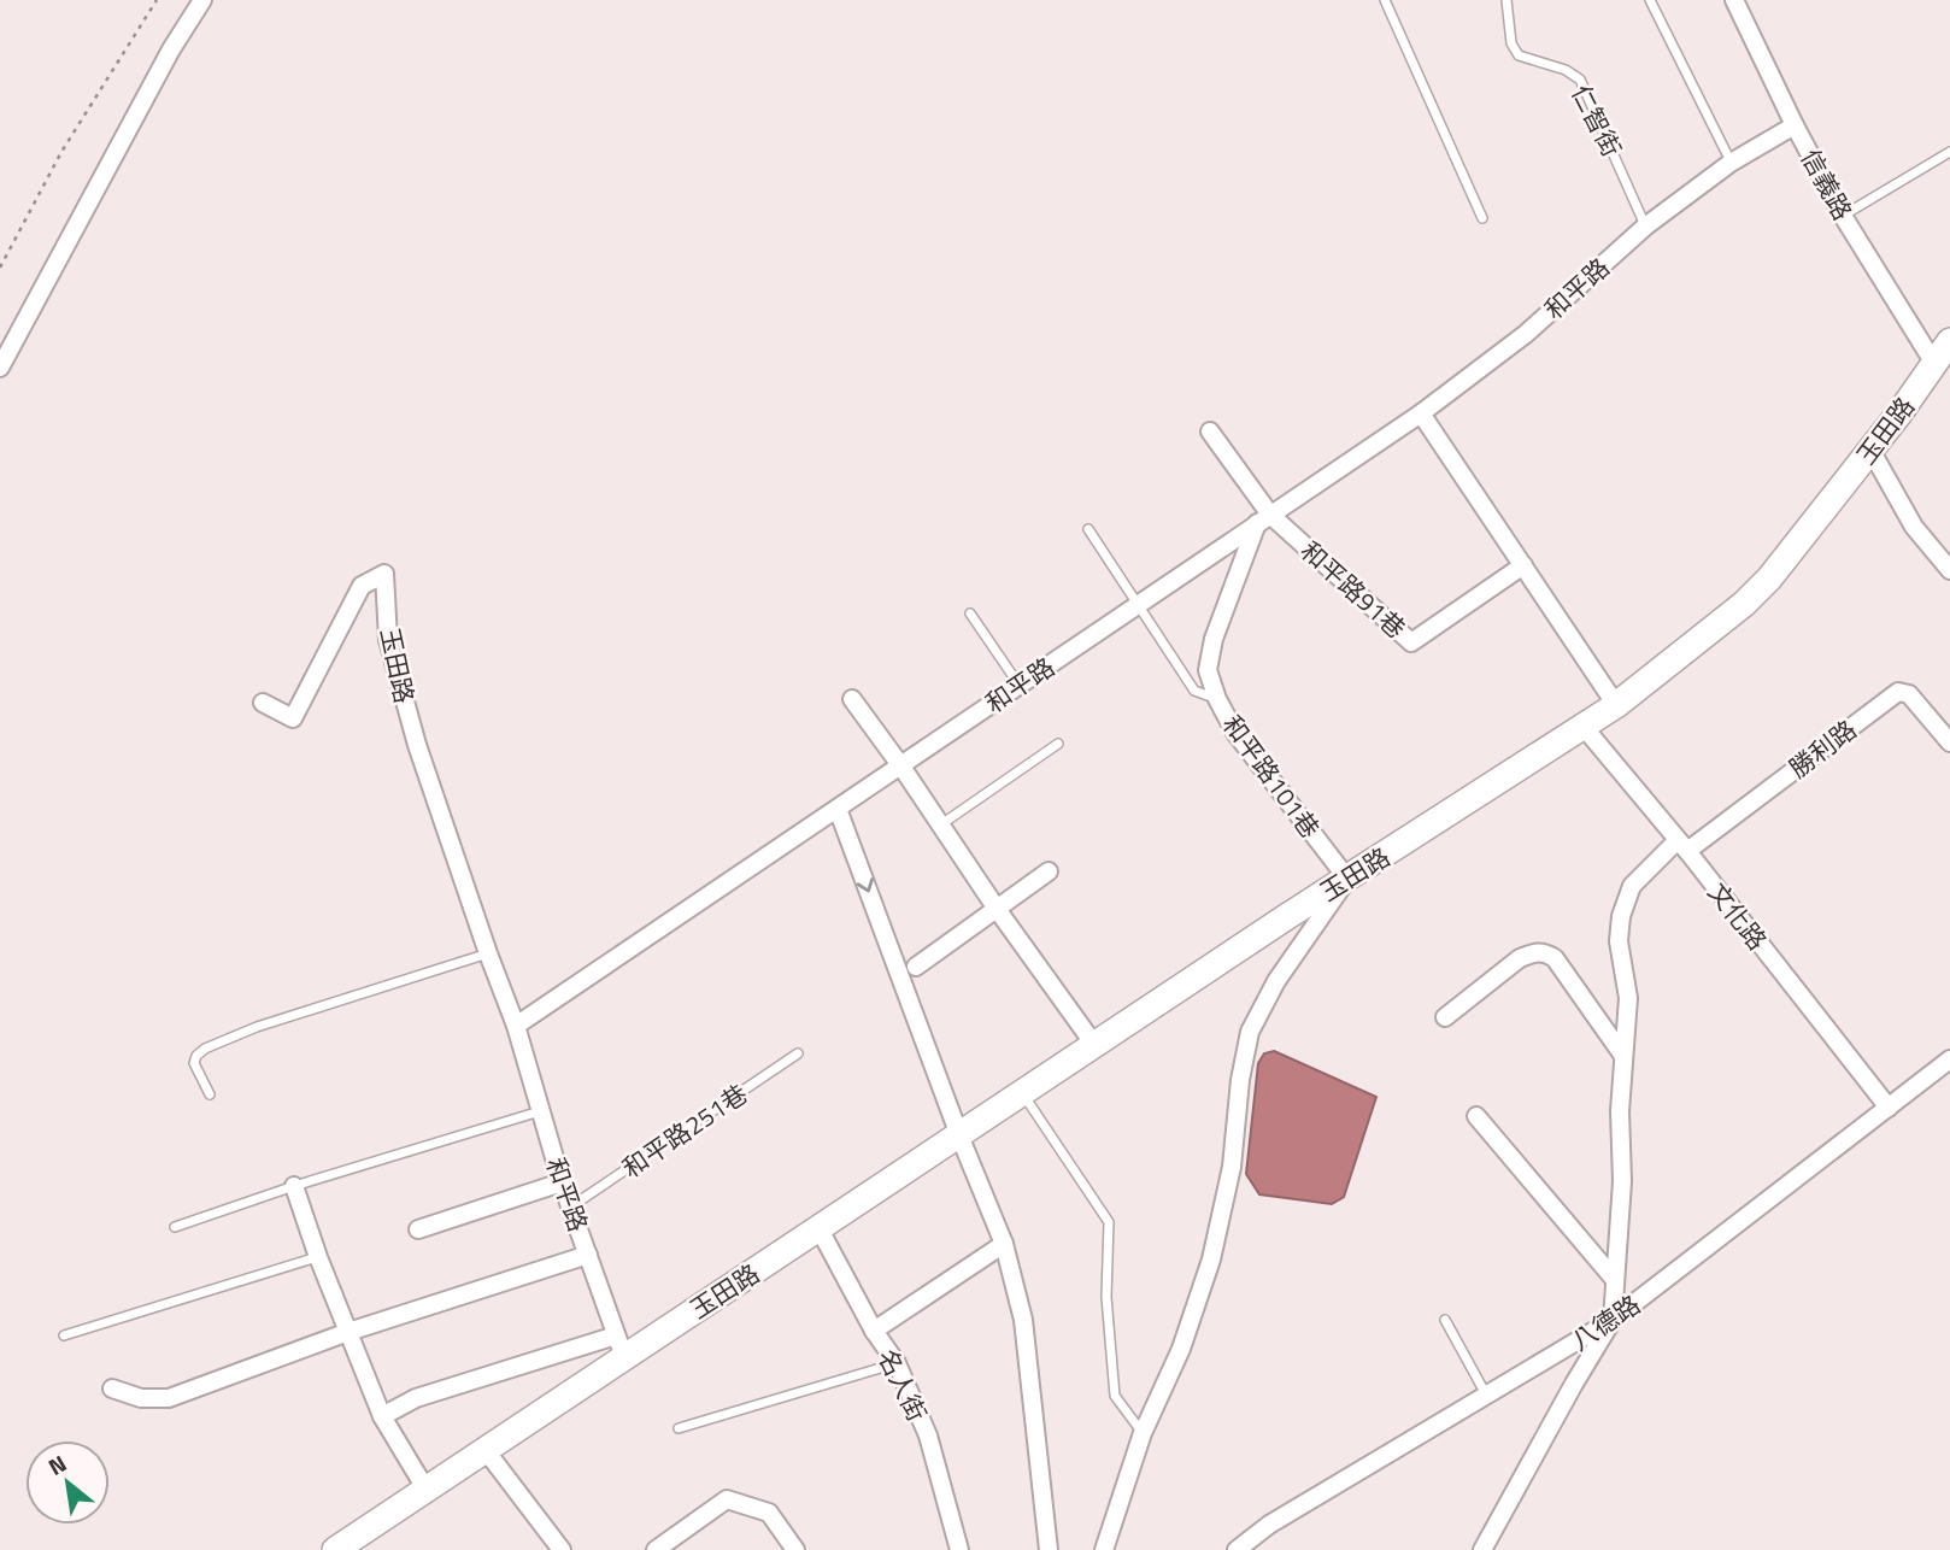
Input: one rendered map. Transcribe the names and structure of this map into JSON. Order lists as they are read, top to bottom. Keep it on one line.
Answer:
{"streets":{"street":["信義路","和平路","玉田路","和平路91巷","勝利路","和平路101巷","文化路","八德路","名人街"],"lane":["仁智街","和平路251巷"]},"crossings":[["仁智街","和平路"],["信義路","和平路"],["信義路","玉田路"],["和平路","玉田路"],["和平路","和平路91巷"],["和平路","和平路101巷"],["和平路","和平路251巷"],["玉田路","和平路101巷"],["玉田路","文化路"],["玉田路","名人街"],["和平路91巷","和平路101巷"],["勝利路","文化路"],["文化路","八德路"]],"north":"top left"}
